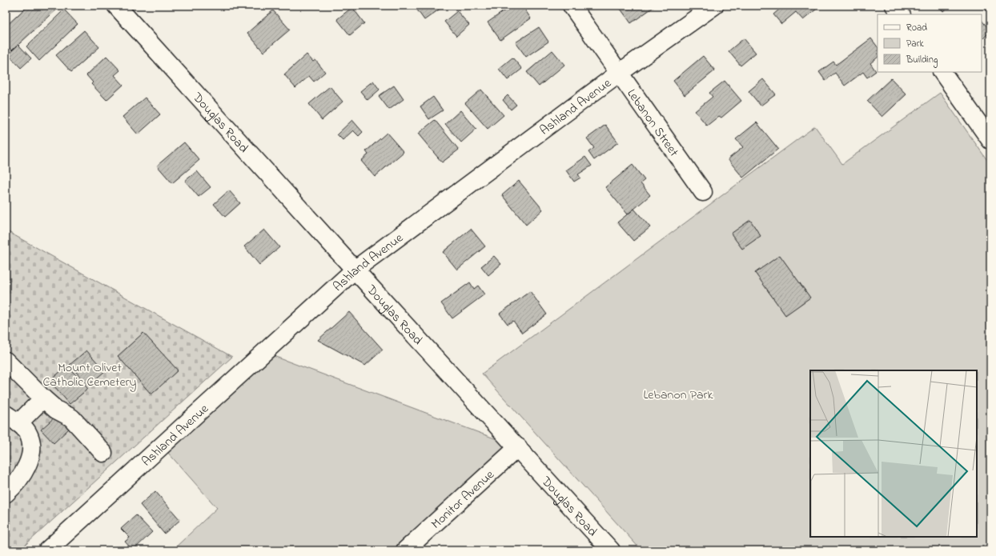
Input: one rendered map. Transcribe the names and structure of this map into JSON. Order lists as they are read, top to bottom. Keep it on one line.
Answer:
{"streets":{"street":["Ashland Avenue","Douglas Road","Lebanon Street","Monitor Avenue"]},"crossings":[["Ashland Avenue","Douglas Road"],["Ashland Avenue","Lebanon Street"],["Douglas Road","Monitor Avenue"]],"parks":["Mount Olivet Catholic Cemetery","Lebanon Park"],"legend":["Road","Park","Building"]}
